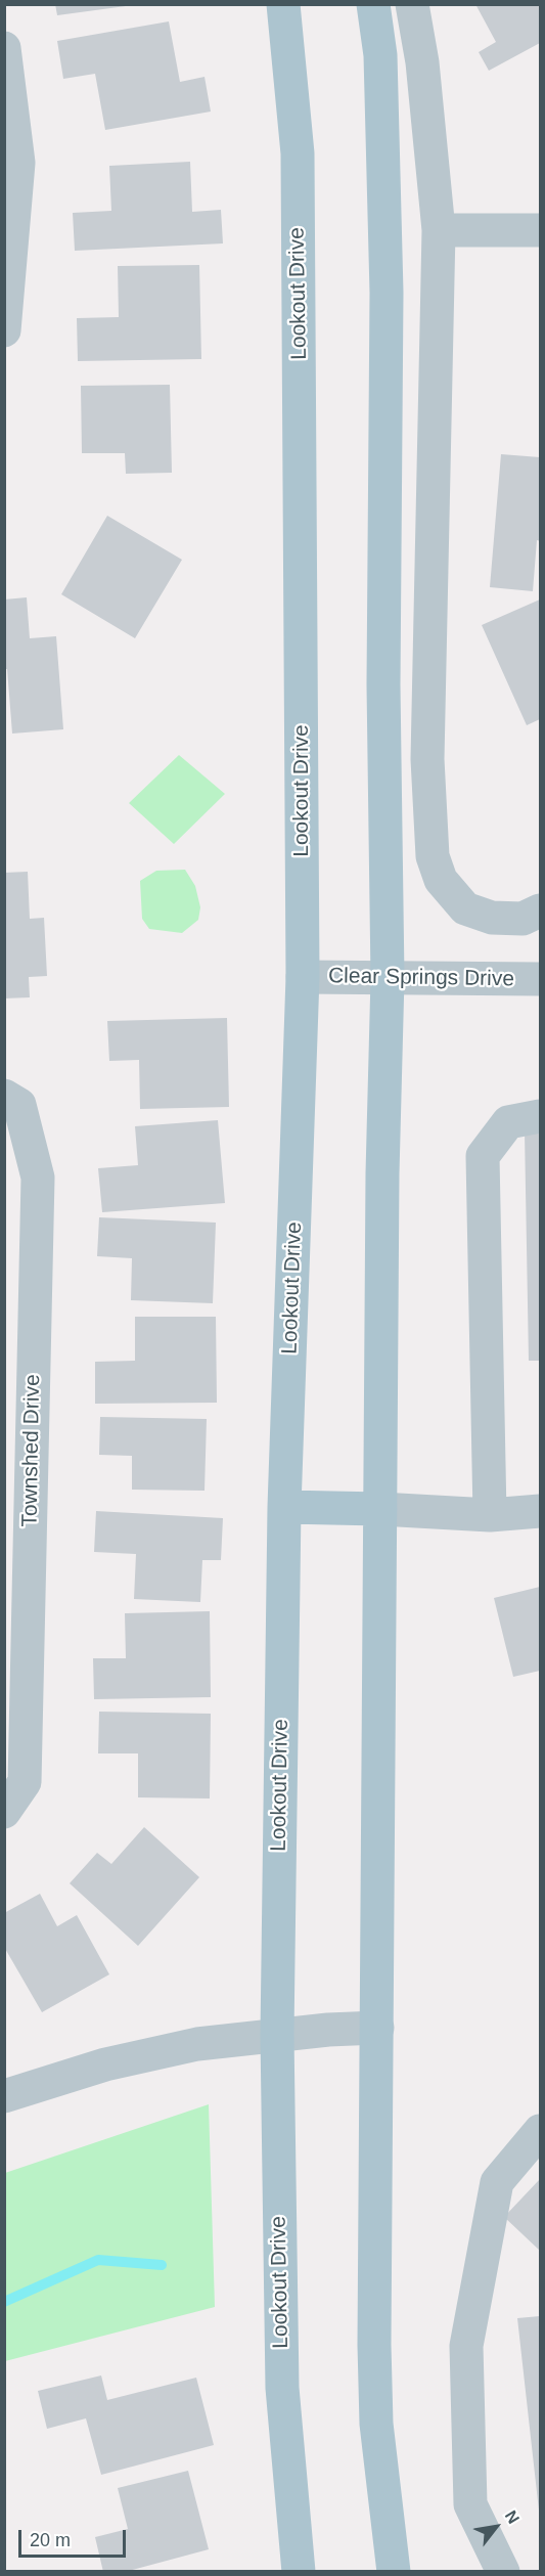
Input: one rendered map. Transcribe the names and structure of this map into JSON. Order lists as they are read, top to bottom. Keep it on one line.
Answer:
{"streets":{"main road":["Lookout Drive"],"street":["Clear Springs Drive","Townshed Drive"]},"crossings":[["Lookout Drive","Clear Springs Drive"]],"scale_bar":"20 m","north":"top right"}
